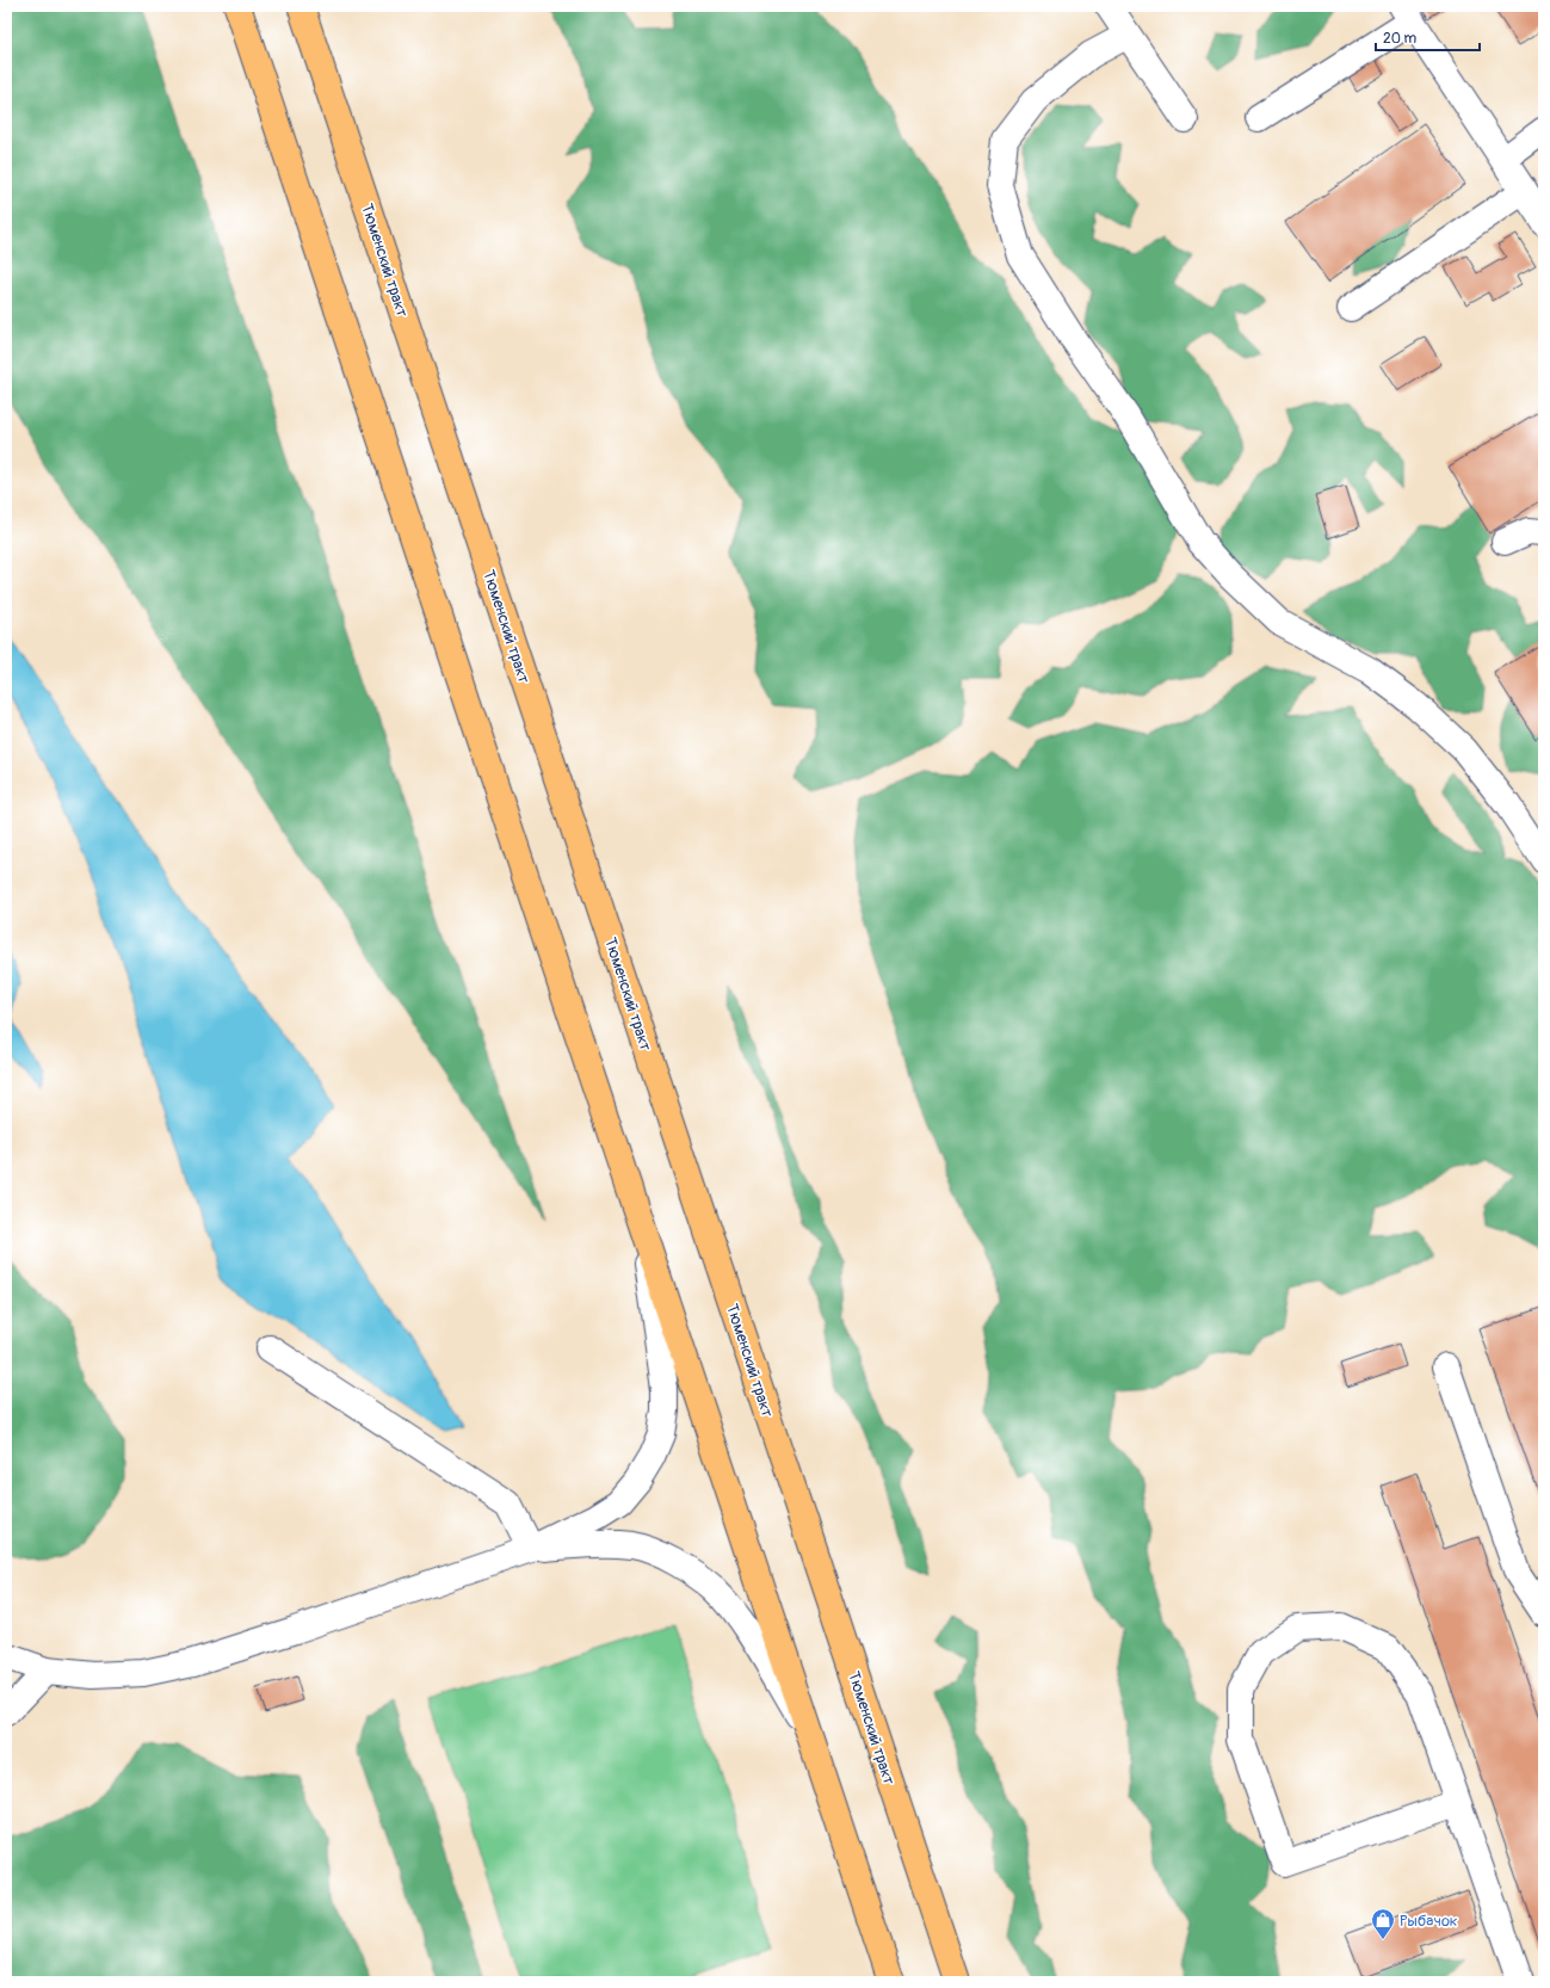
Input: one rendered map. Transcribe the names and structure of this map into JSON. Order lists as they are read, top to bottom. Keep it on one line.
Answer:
{"streets":{"main road":["Тюменский тракт"]},"places":{"shop":["Рыбачок"]},"scale_bar":"20 m"}
